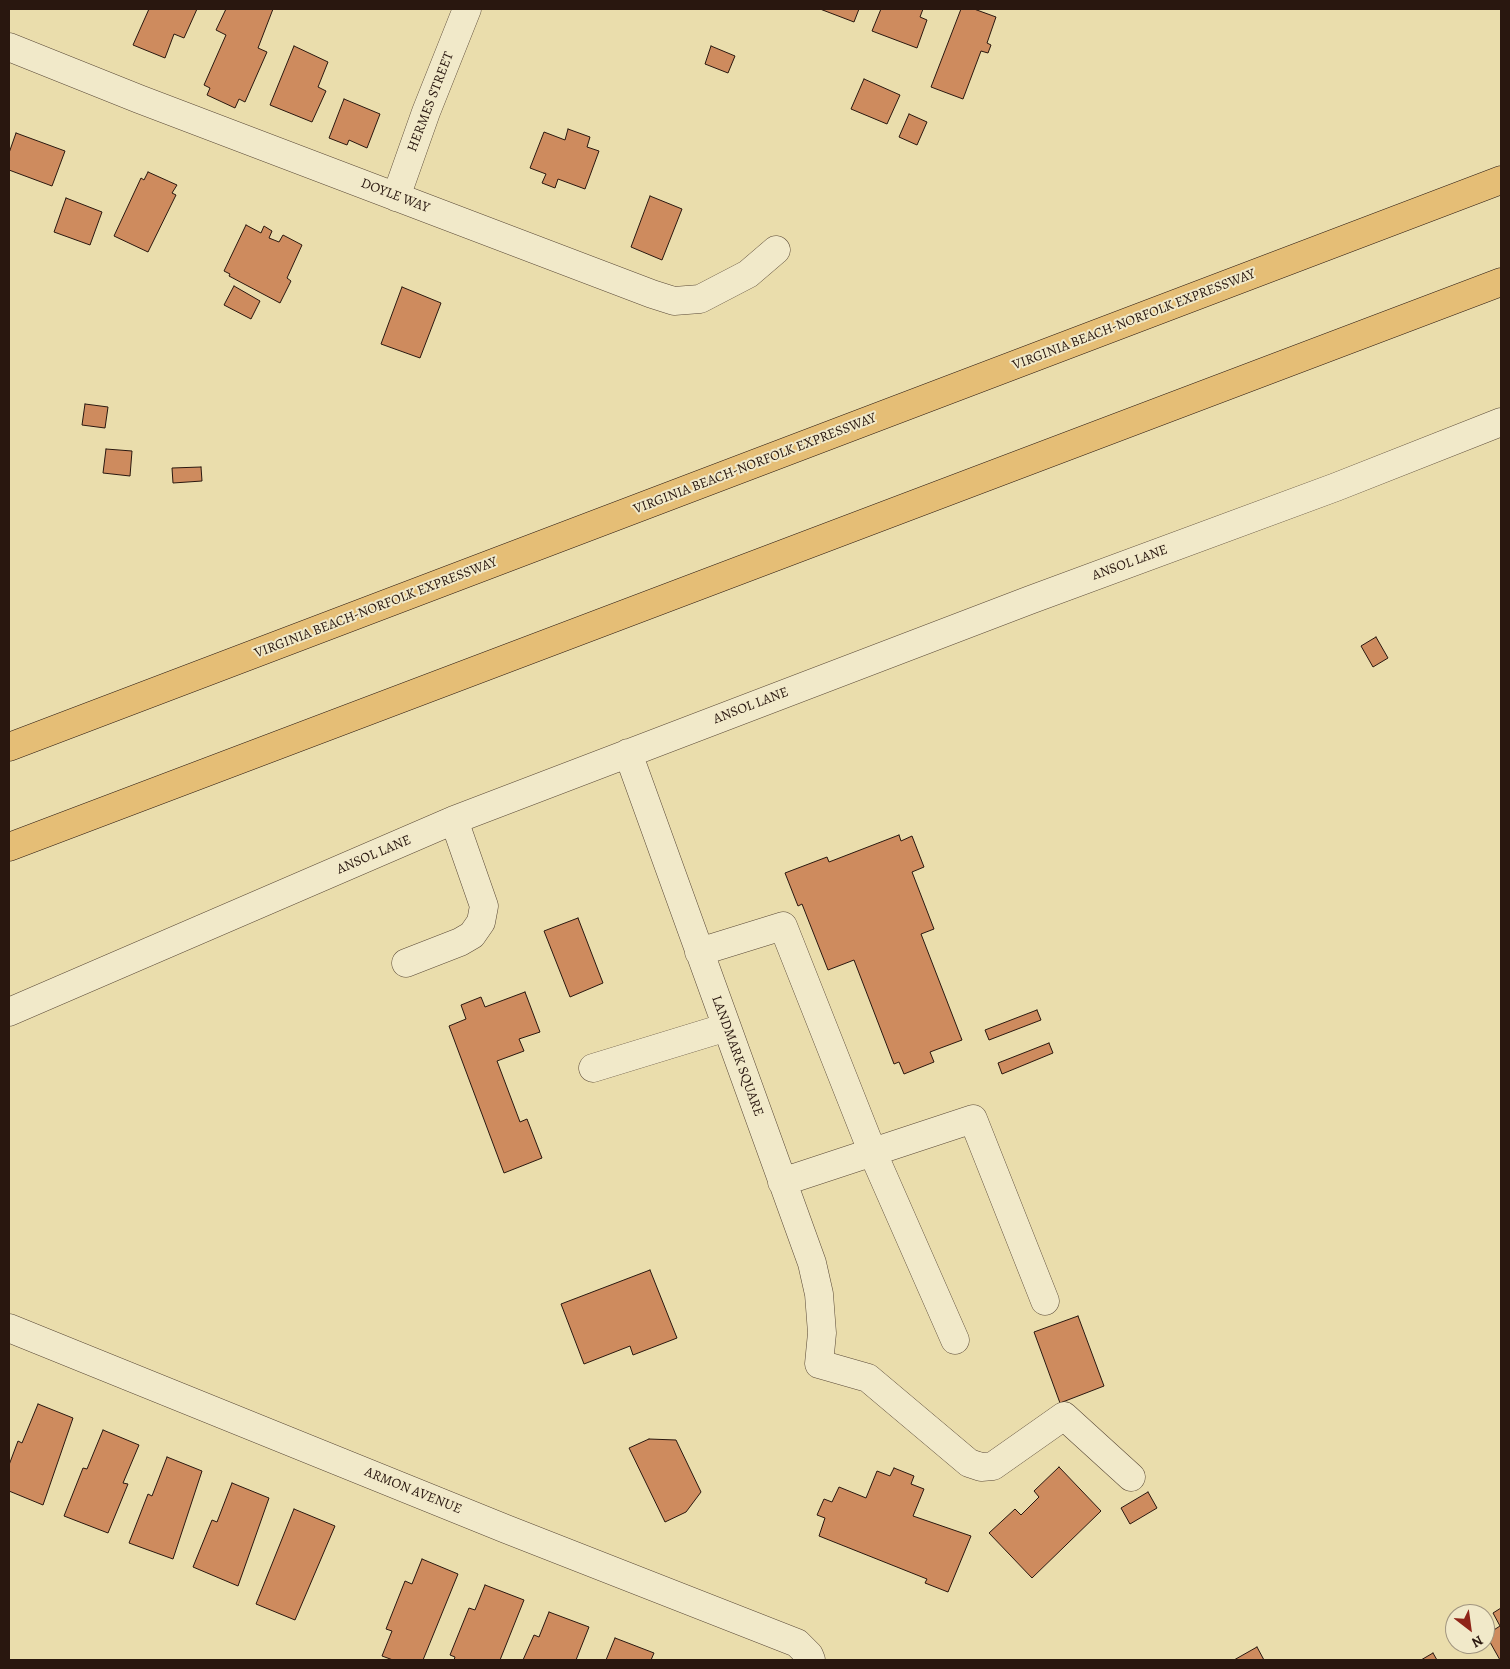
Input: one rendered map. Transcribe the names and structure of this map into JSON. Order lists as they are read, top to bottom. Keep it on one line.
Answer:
{"streets":{"highway":["VIRGINIA BEACH-NORFOLK EXPRESSWAY"],"street":["HERMES STREET","DOYLE WAY","ANSOL LANE","LANDMARK SQUARE","ARMON AVENUE"]},"crossings":[["HERMES STREET","DOYLE WAY"],["ANSOL LANE","LANDMARK SQUARE"]],"north":"bottom right"}
